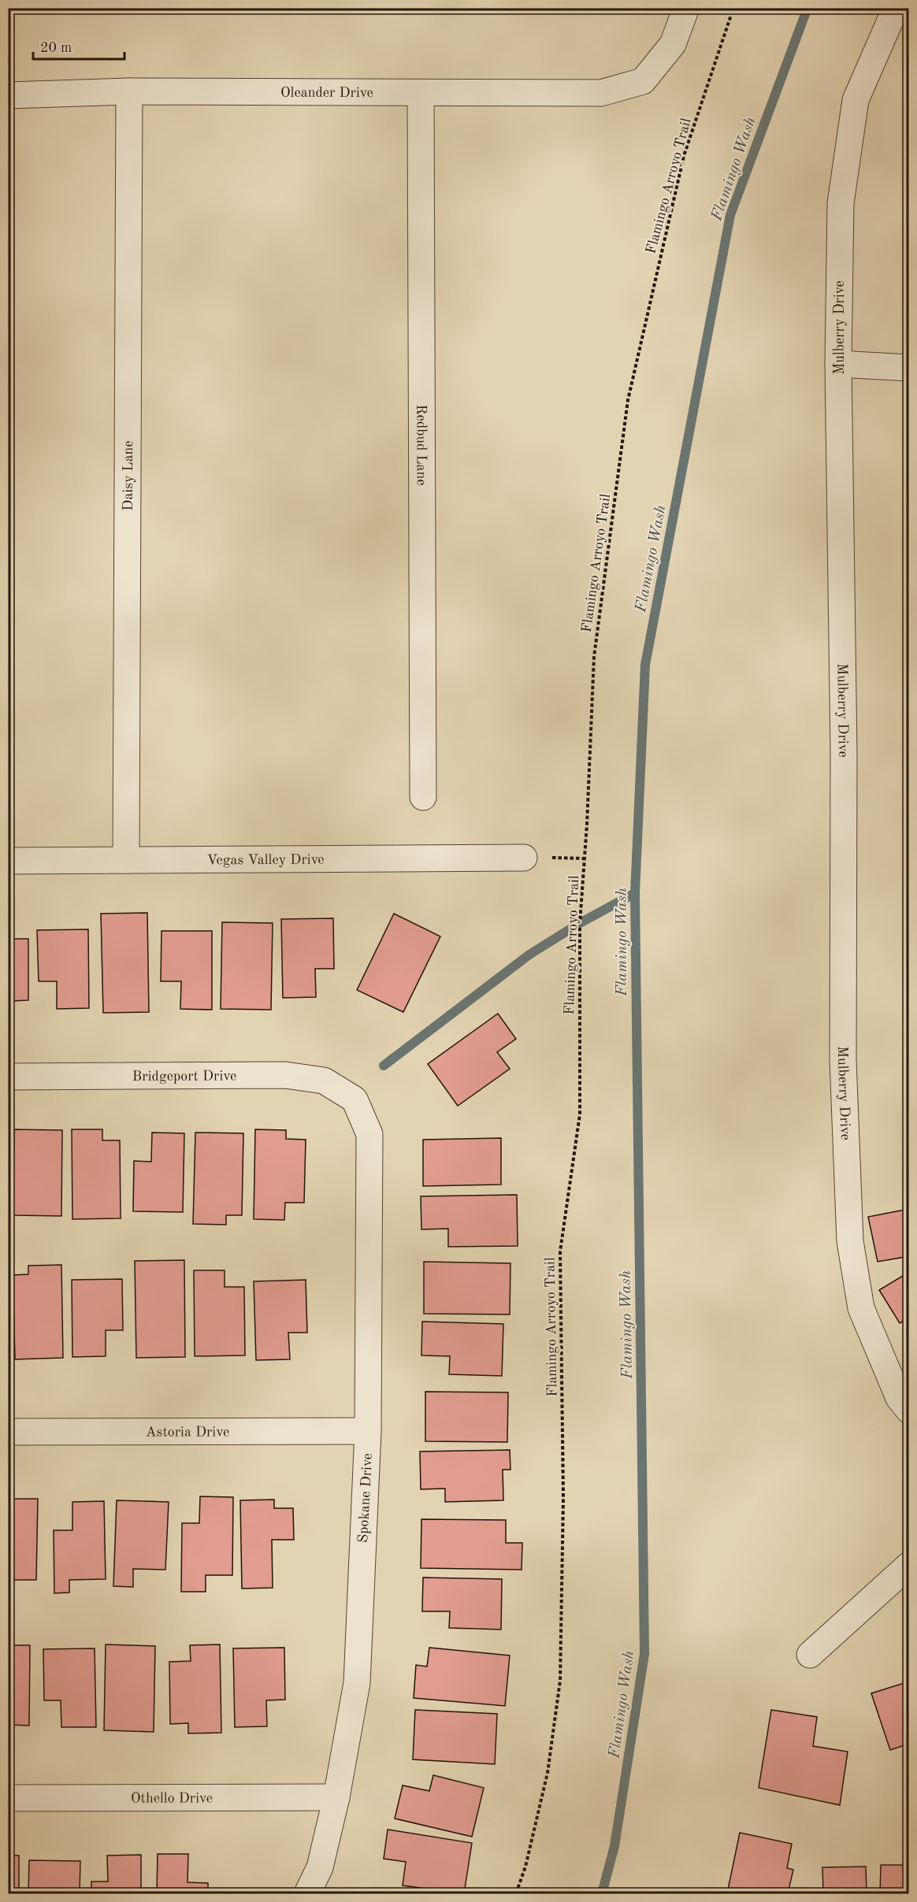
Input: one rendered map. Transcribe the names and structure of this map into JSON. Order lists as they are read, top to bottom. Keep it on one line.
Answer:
{"streets":{"street":["Oleander Drive","Mulberry Drive","Redbud Lane","Daisy Lane","Vegas Valley Drive","Bridgeport Drive","Astoria Drive","Spokane Drive","Othello Drive"],"path":["Flamingo Arroyo Trail"]},"crossings":[["Oleander Drive","Redbud Lane"],["Oleander Drive","Daisy Lane"],["Daisy Lane","Vegas Valley Drive"],["Bridgeport Drive","Spokane Drive"],["Astoria Drive","Spokane Drive"],["Spokane Drive","Othello Drive"]],"water":["Flamingo Wash"],"scale_bar":"20 m"}
